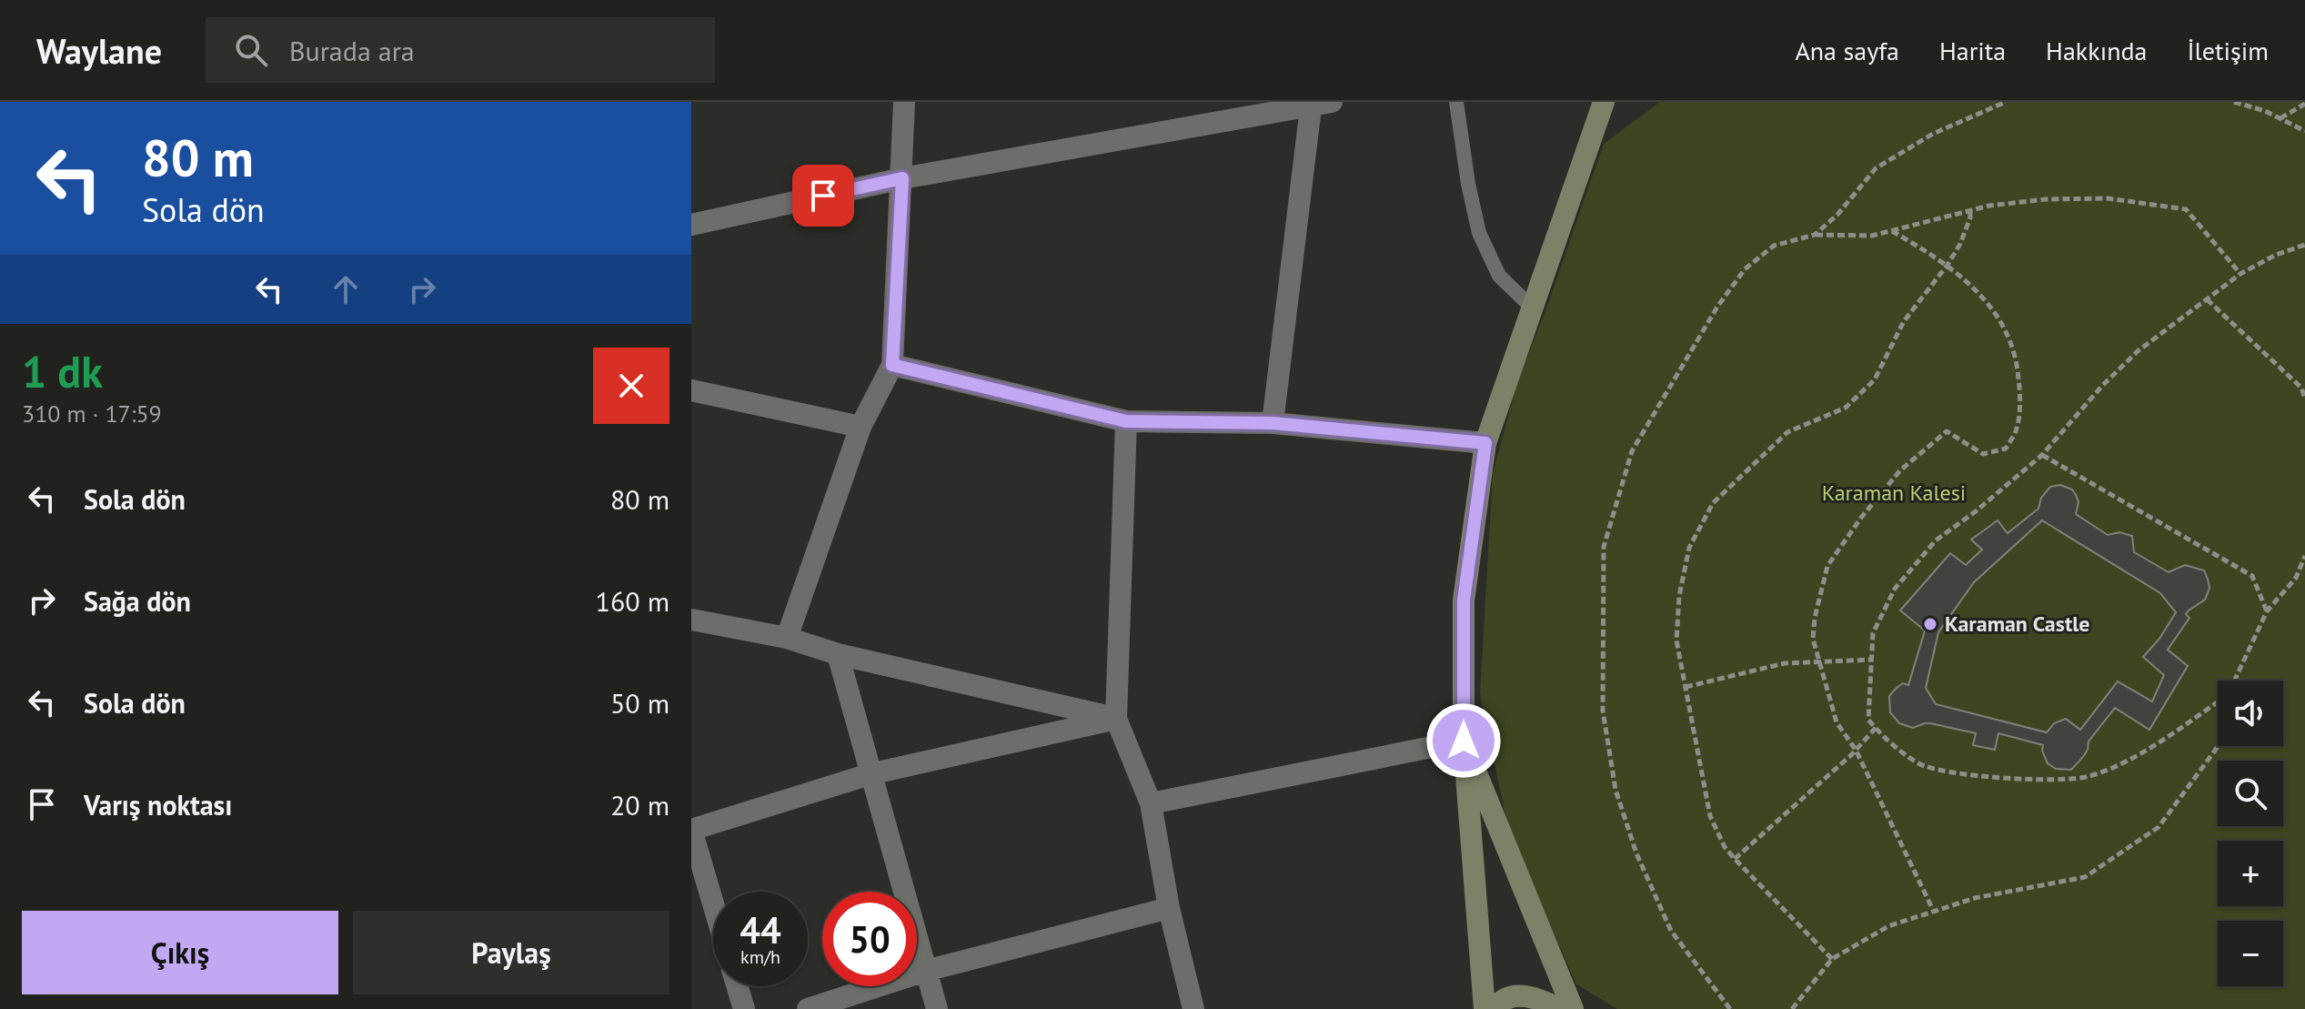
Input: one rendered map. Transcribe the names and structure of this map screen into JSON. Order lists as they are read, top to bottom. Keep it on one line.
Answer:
{"parks":["Karaman Kalesi"],"places":["Karaman Castle"],"page":{"header":"Waylane","search":"Burada ara","nav":["Ana sayfa","Harita","Hakkında","İletişim"],"turn":["80 m","Sola dön"],"heading":["1 dk","310 m · 17:59"],"list":[{"name":"Sola dön","value":"80 m"},{"name":"Sağa dön","value":"160 m"},{"name":"Sola dön","value":"50 m"},{"name":"Varış noktası","value":"20 m"}],"map_buttons":["+","−"],"speed":"44 km/h","limit":"50","buttons":["Çıkış","Paylaş"]}}
